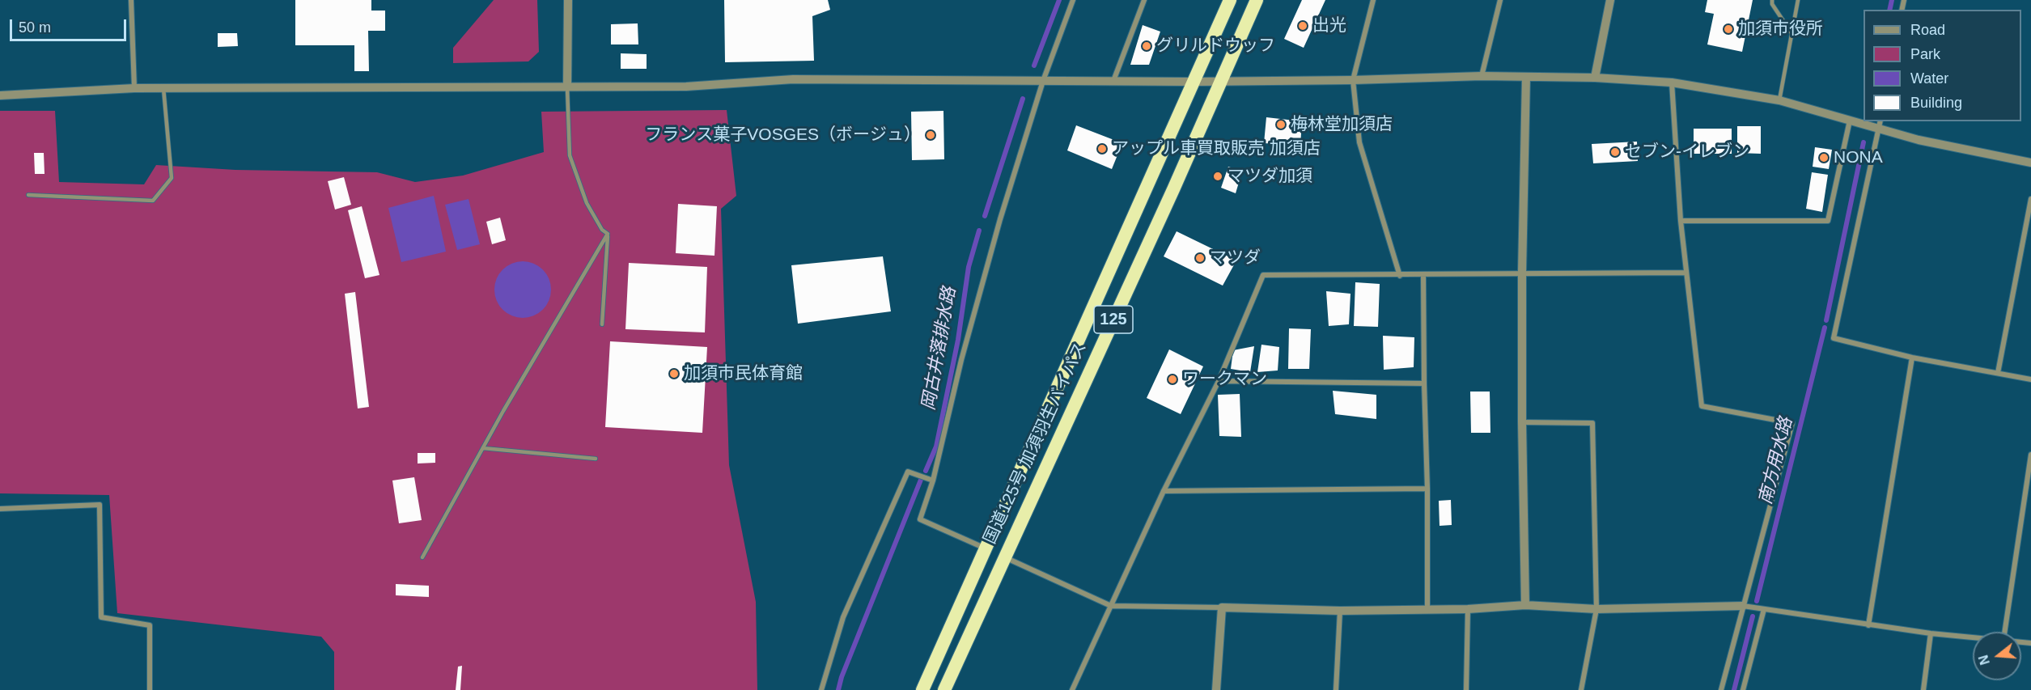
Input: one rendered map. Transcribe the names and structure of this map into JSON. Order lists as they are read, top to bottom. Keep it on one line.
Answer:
{"streets":{"highway":["125","国道125号 加須羽生バイパス"]},"water":["岡古井落排水路","南方用水路"],"places":["出光","加須市役所","グリルドウッフ","梅林堂加須店","フランス菓子VOSGES（ボージュ）","アップル車買取販売 加須店","セブン-イレブン","NONA","マツダ加須","マツダ","加須市民体育館","ワークマン"],"legend":["Road","Park","Water","Building"],"scale_bar":"50 m","north":"left"}
